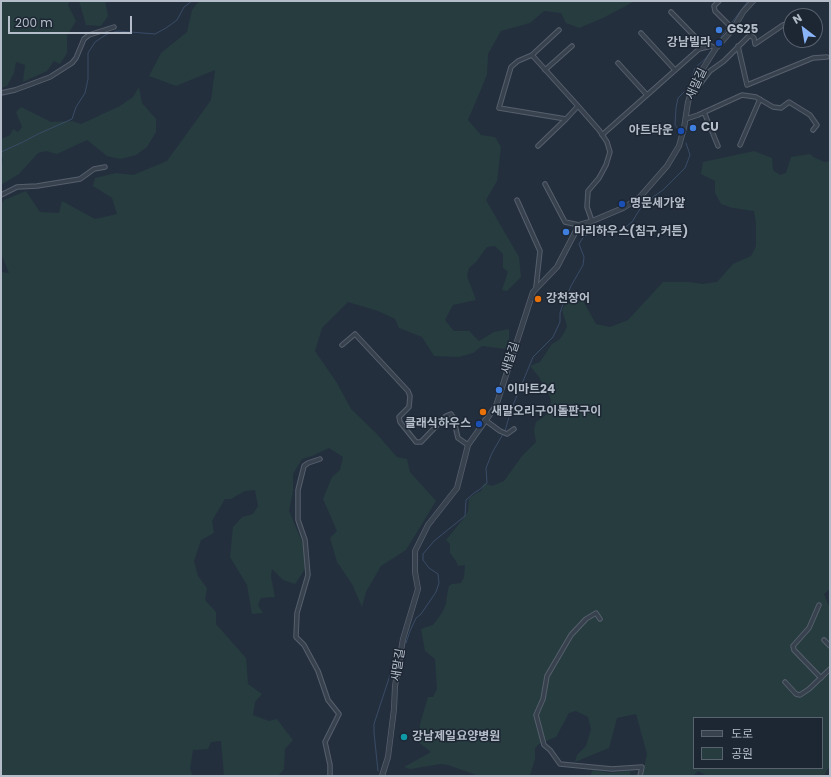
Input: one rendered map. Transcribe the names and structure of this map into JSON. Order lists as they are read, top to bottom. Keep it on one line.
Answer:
{"streets":{"street":["새말길"]},"places":["GS25","강남빌라","CU","아트타운","명문세가앞","마리하우스(침구,커튼)","강천장어","이마트24","새말오리구이돌판구이","클래식하우스","강남제일요양병원"],"legend":["도로","공원"],"scale_bar":"200 m","north":"top left"}
